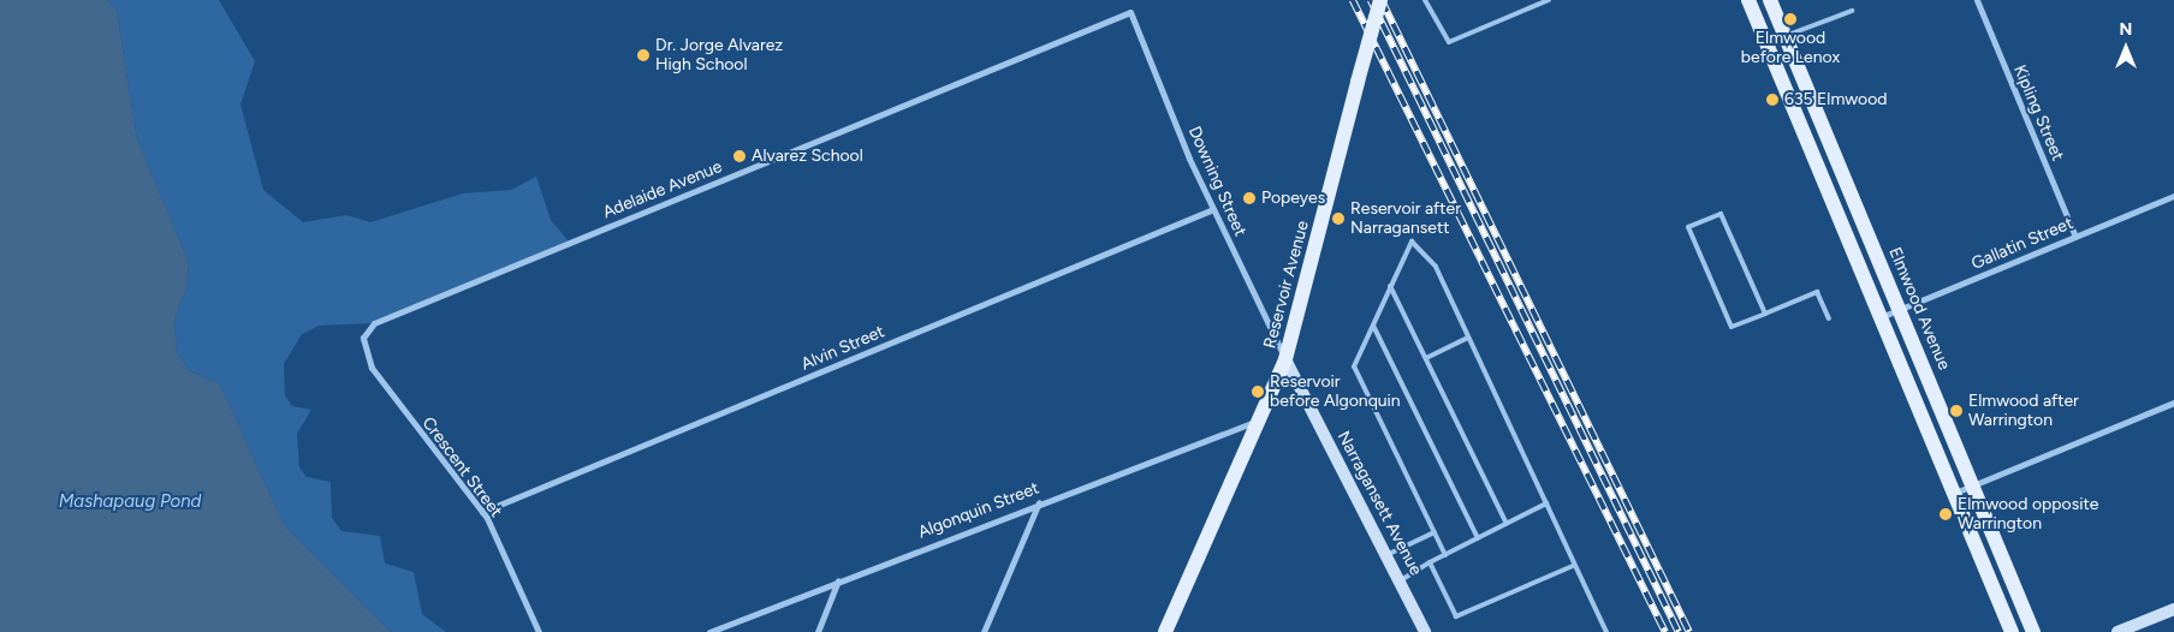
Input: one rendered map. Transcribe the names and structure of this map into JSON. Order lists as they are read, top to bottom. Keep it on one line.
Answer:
{"streets":{"main road":["Reservoir Avenue","Elmwood Avenue"],"street":["Kipling Street","Downing Street","Adelaide Avenue","Gallatin Street","Alvin Street","Crescent Street","Narragansett Avenue","Algonquin Street"]},"crossings":[["Kipling Street","Gallatin Street"],["Downing Street","Adelaide Avenue"],["Downing Street","Reservoir Avenue"],["Downing Street","Alvin Street"],["Downing Street","Narragansett Avenue"],["Adelaide Avenue","Crescent Street"],["Gallatin Street","Elmwood Avenue"],["Reservoir Avenue","Narragansett Avenue"],["Reservoir Avenue","Algonquin Street"],["Alvin Street","Crescent Street"]],"water":["Mashapaug Pond"],"places":["Elmwood before Lenox","Dr. Jorge Alvarez High School","635 Elmwood","Alvarez School","Popeyes","Reservoir after Narragansett","Reservoir before Algonquin","Elmwood after Warrington","Elmwood opposite Warrington"],"north":"top"}
